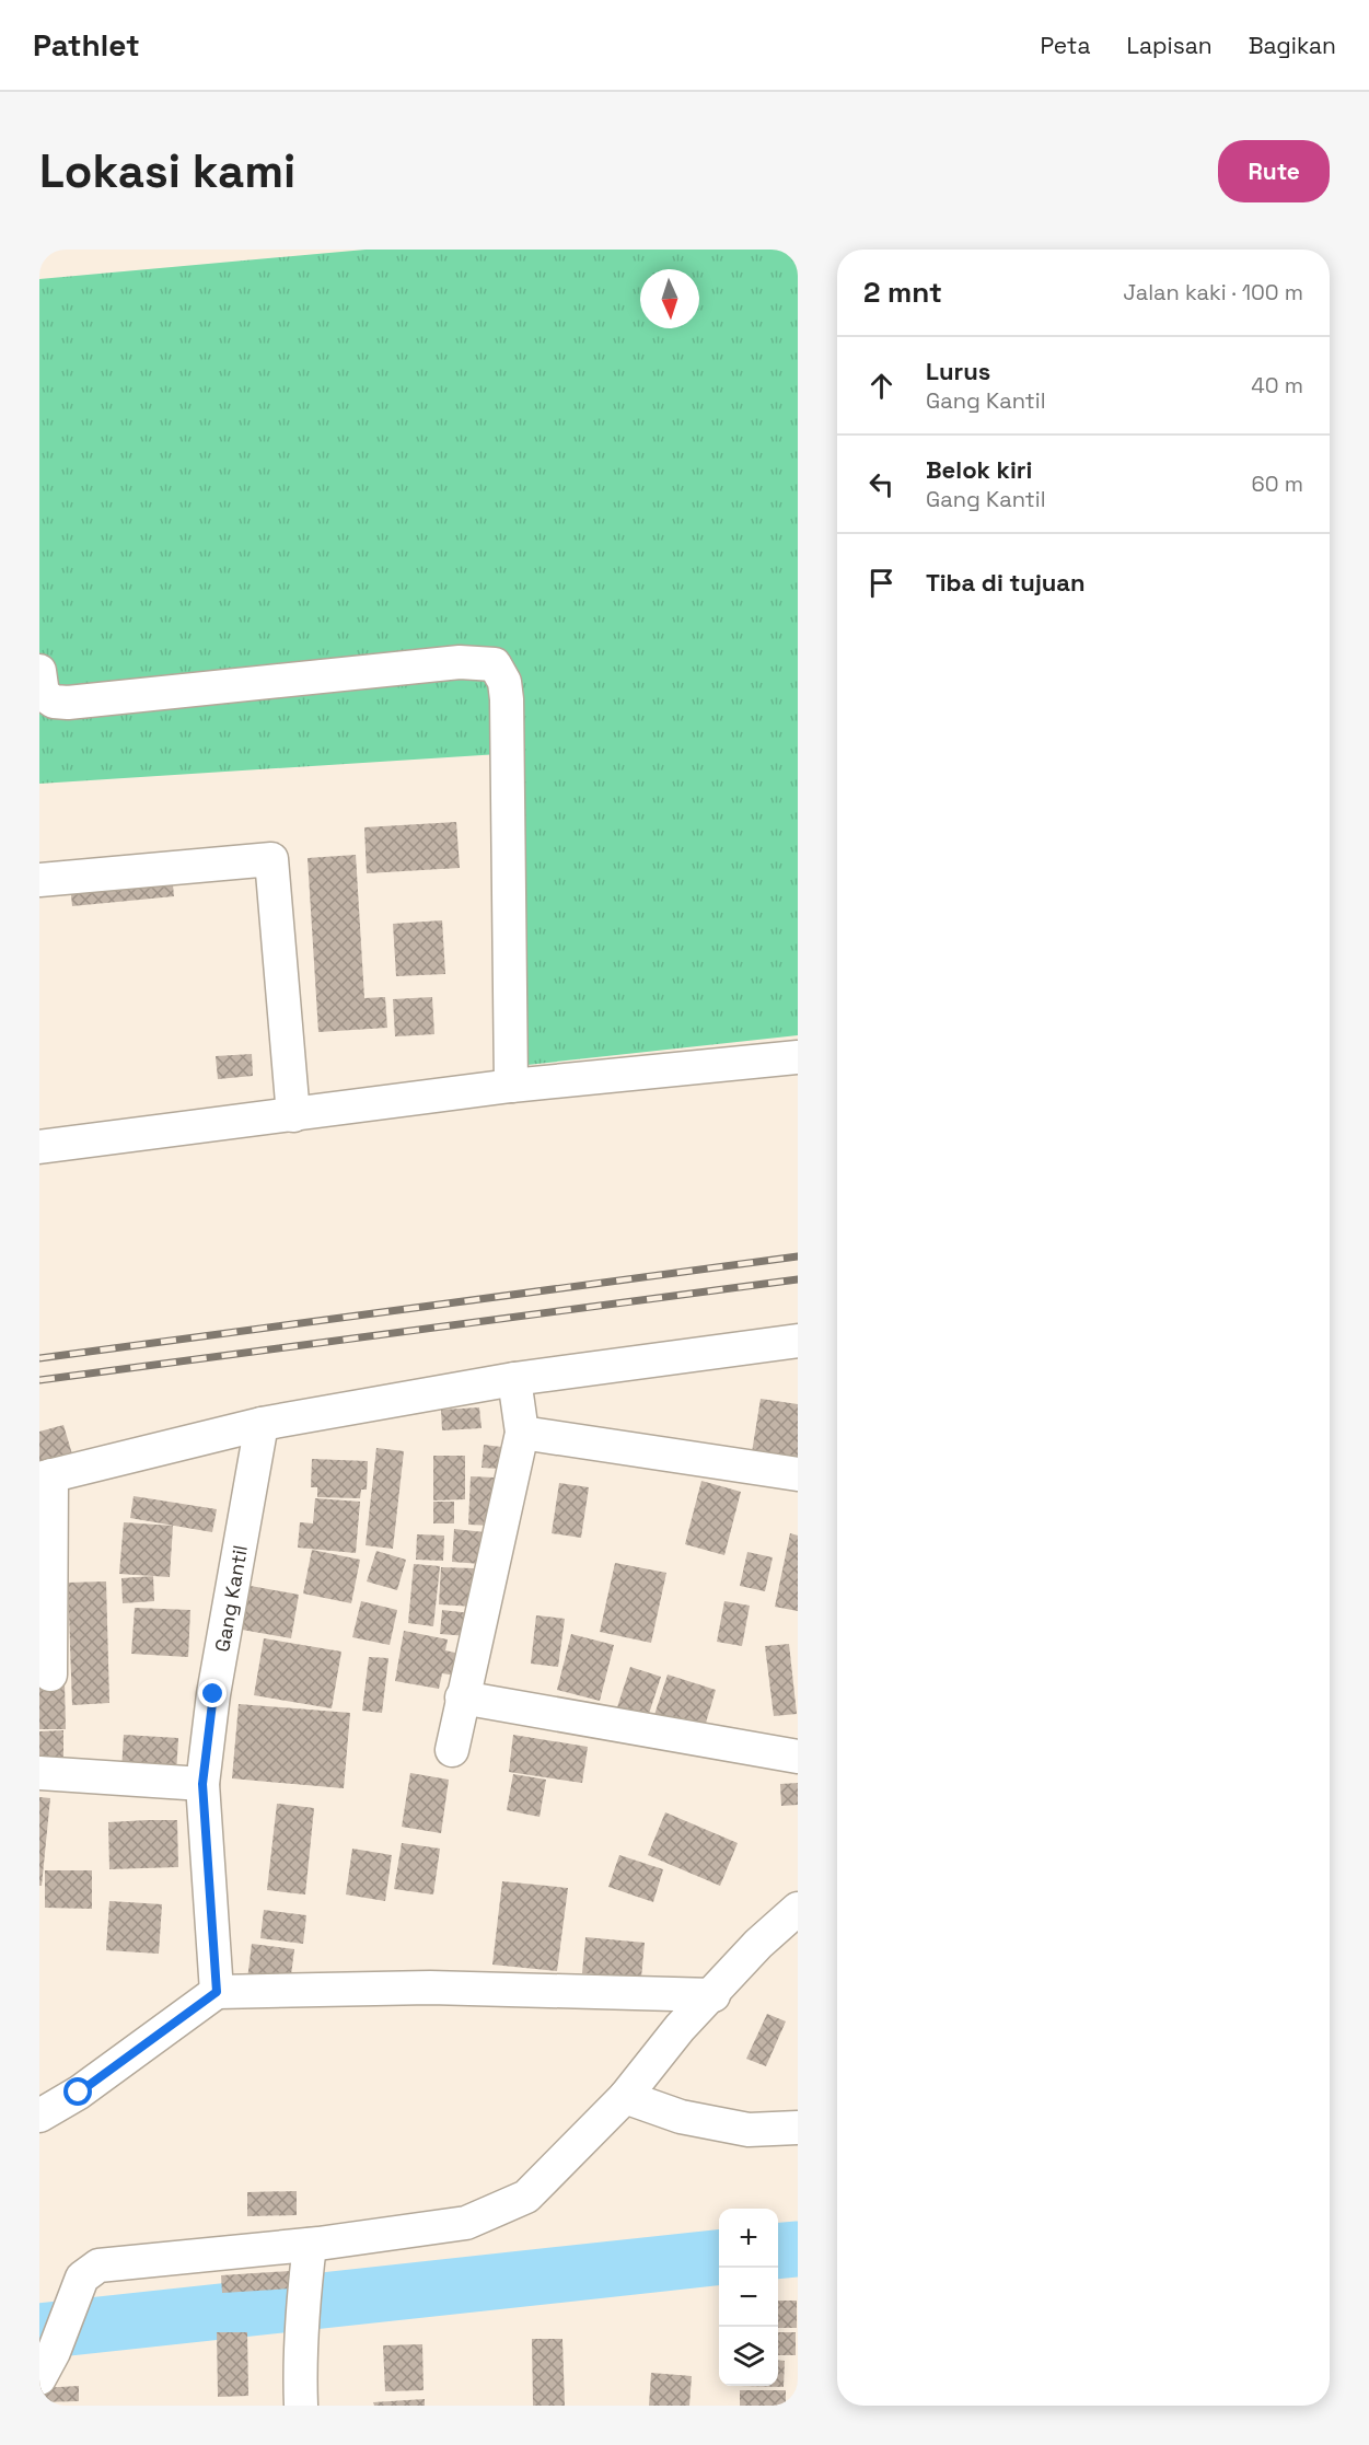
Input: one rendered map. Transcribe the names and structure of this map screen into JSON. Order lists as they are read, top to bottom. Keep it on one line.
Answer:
{"streets":{"street":["Gang Kantil"]},"north":"bottom","page":{"header":"Pathlet","nav":["Peta","Lapisan","Bagikan"],"buttons":"Rute","title":"Lokasi kami","heading":["2 mnt","Jalan kaki · 100 m"],"list":[["Lurus","Gang Kantil","40 m"],["Belok kiri","Gang Kantil","60 m"],"Tiba di tujuan"],"map_buttons":["+","−"]}}
